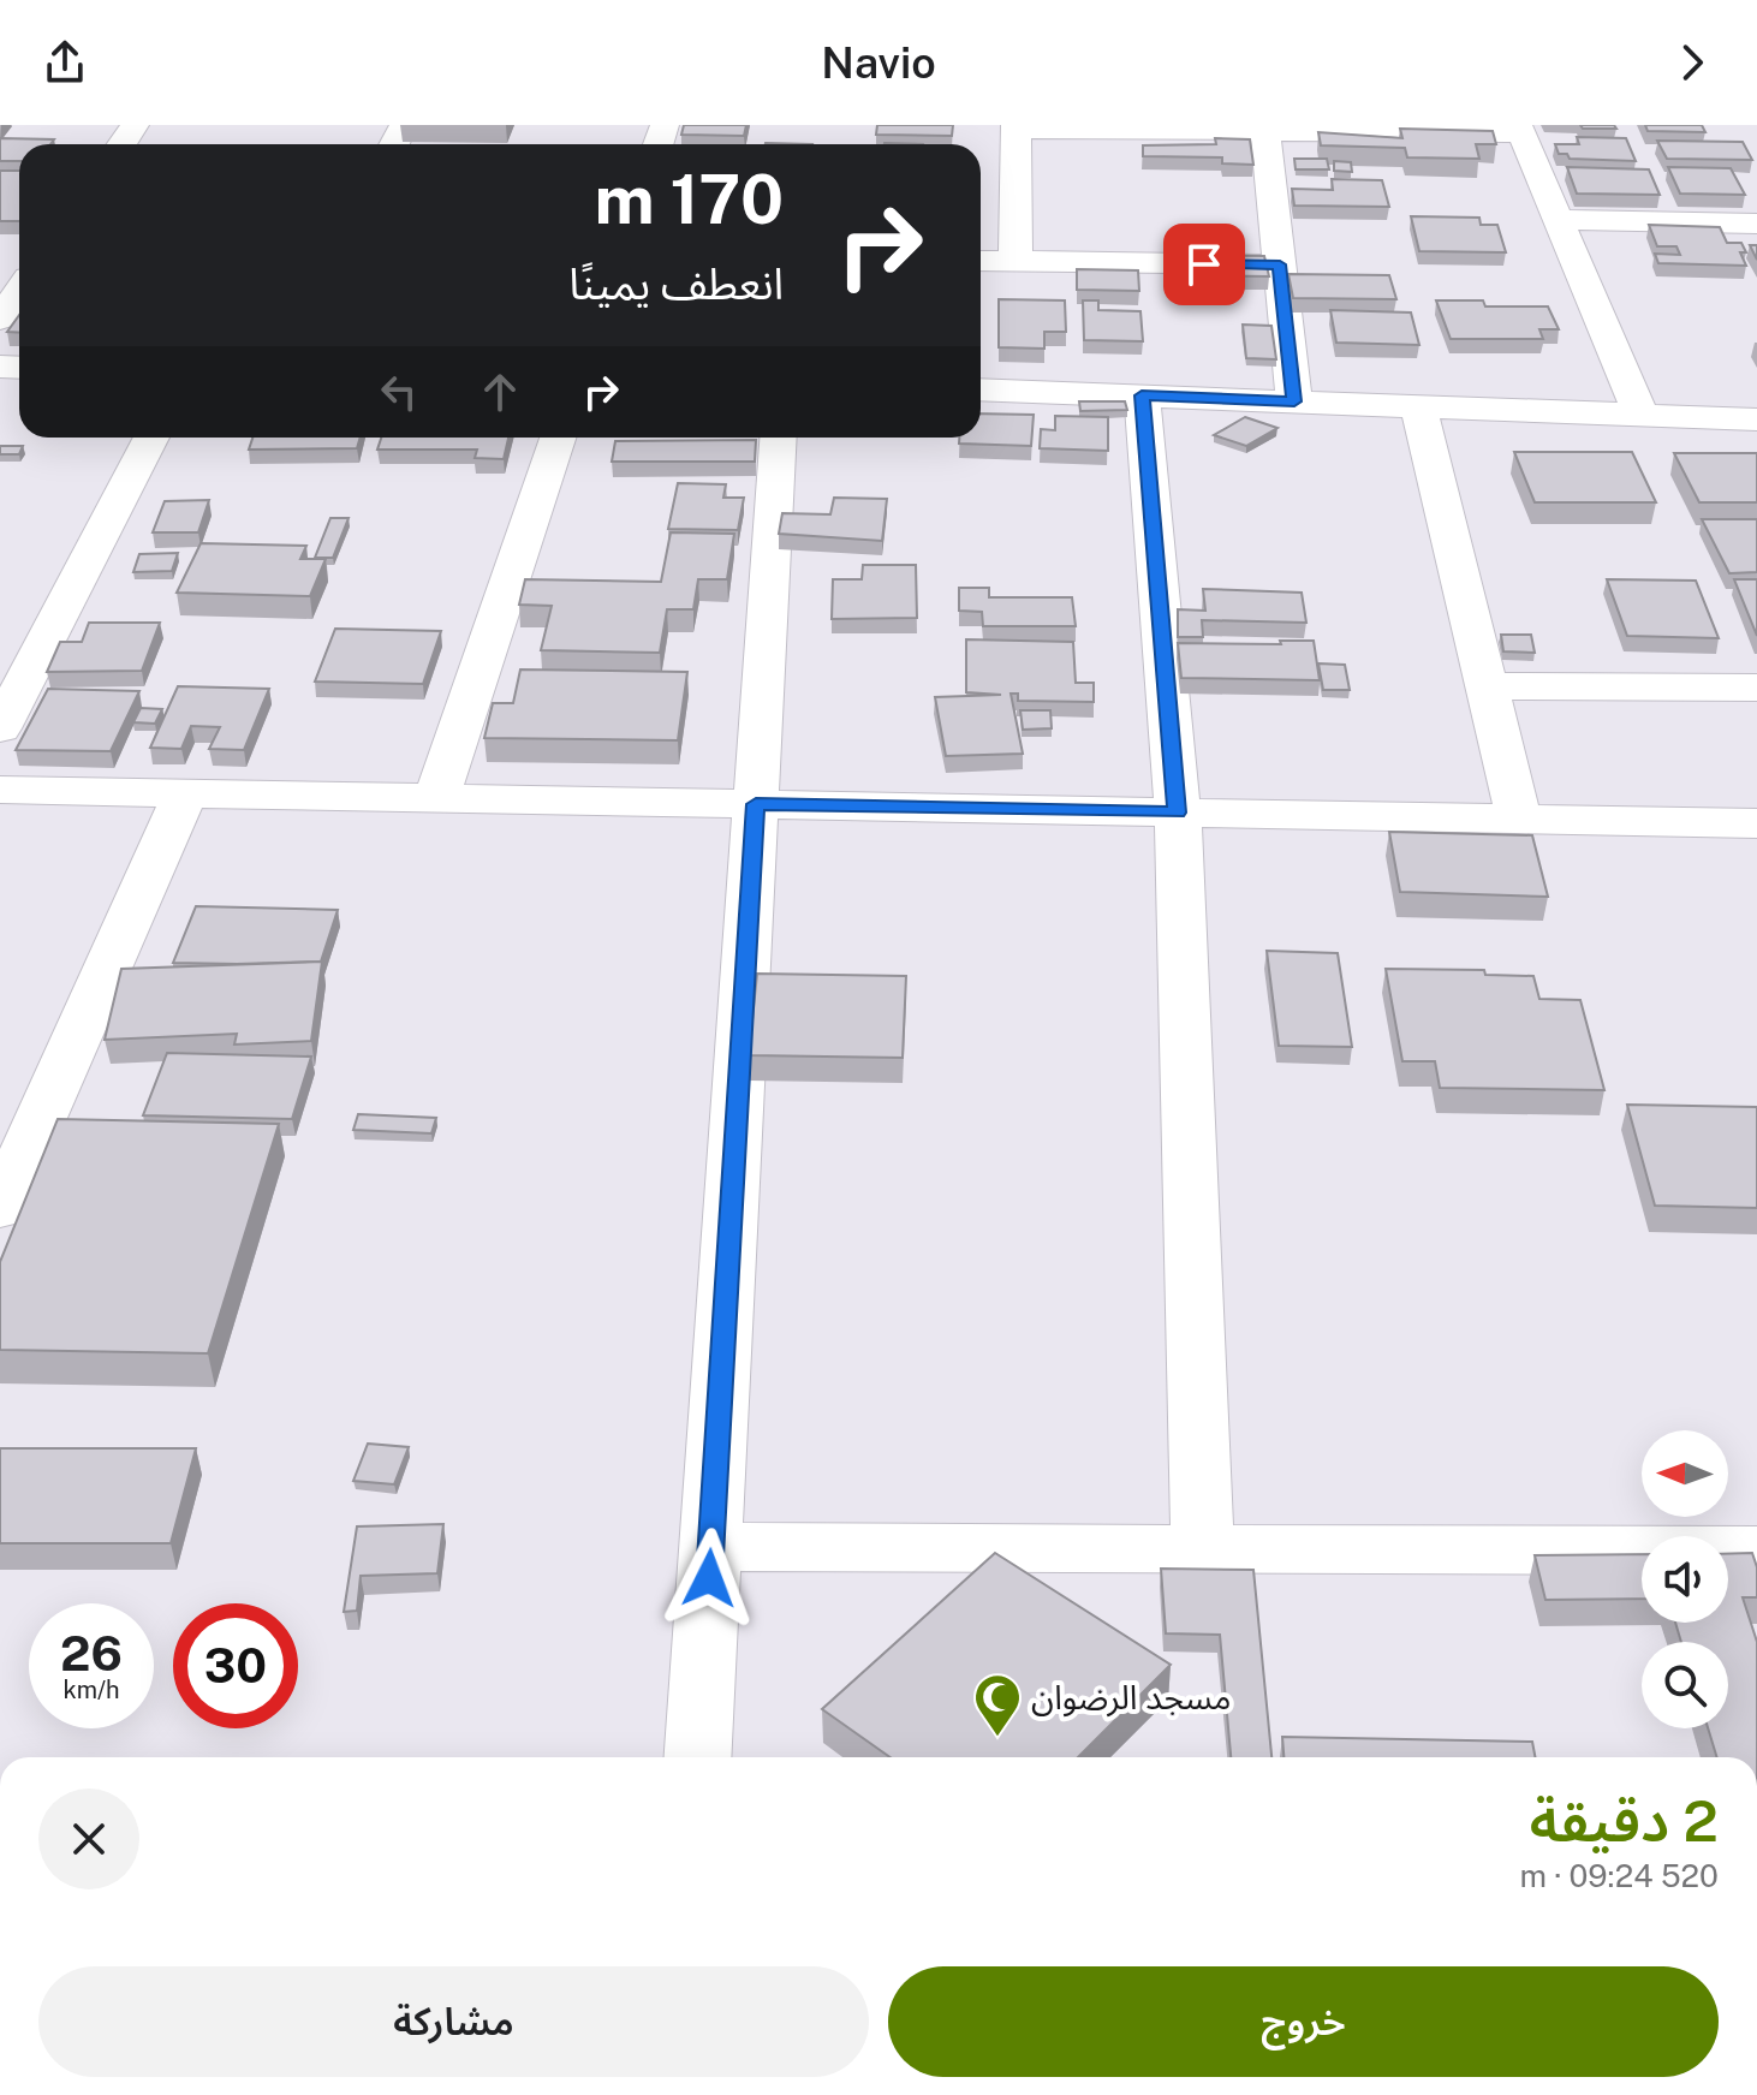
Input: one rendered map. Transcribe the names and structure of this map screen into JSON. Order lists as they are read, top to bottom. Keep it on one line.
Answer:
{"places":{"mosque":["مسجد الرضوان"]},"north":"left","page":{"header":"Navio","turn":["170 m","انعطف يمينًا"],"speed":"26 km/h","limit":"30","heading":["2 دقيقة","520 m · 09:24"],"buttons":["خروج","مشاركة"]}}
